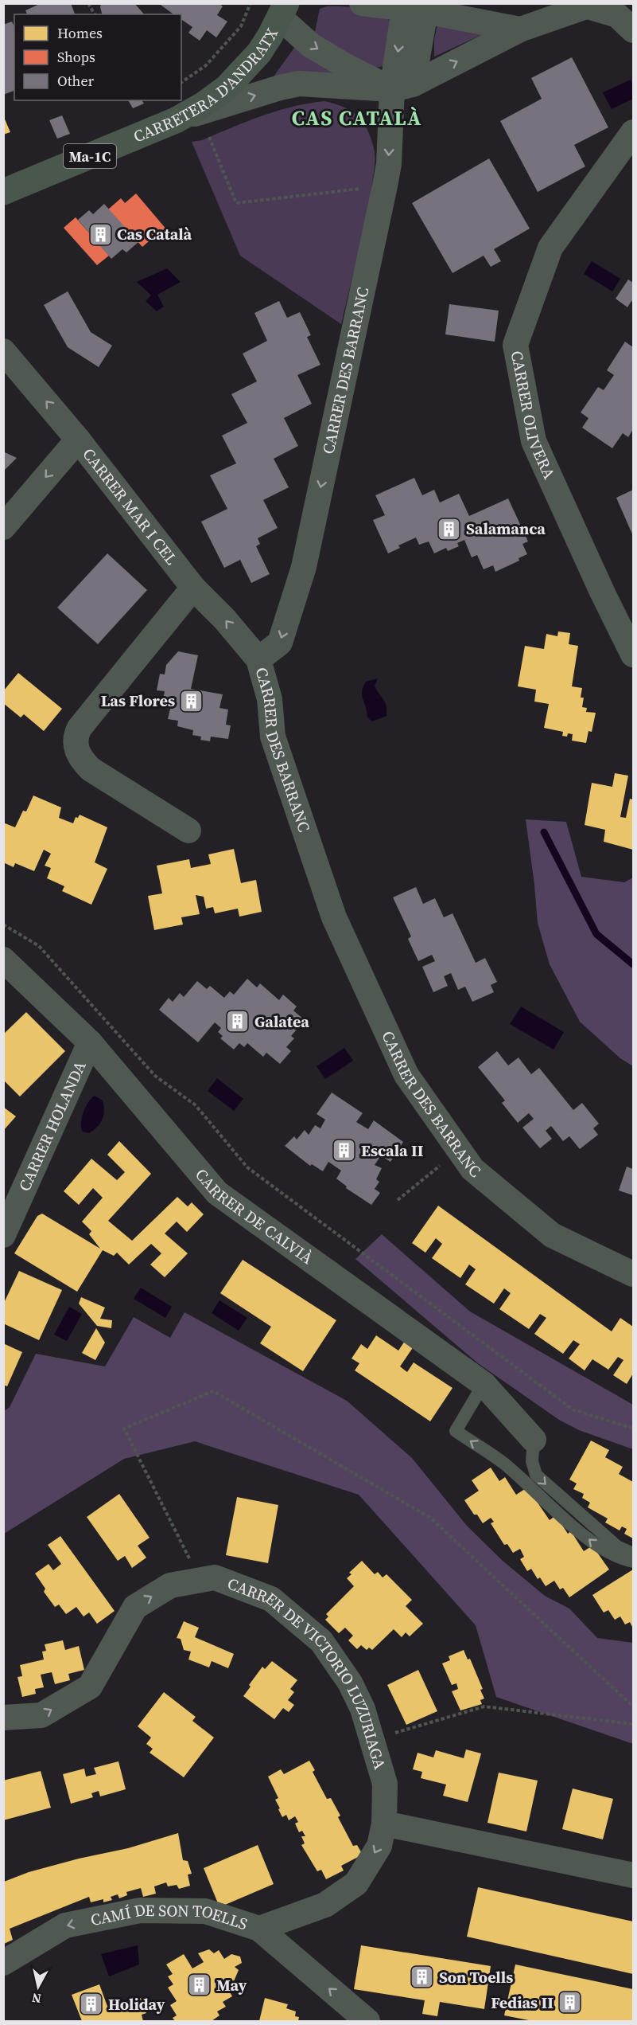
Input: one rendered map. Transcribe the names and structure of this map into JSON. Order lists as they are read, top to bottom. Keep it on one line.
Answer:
{"streets":{"main road":["CARRETERA D'ANDRATX","Ma-1C"],"street":["CARRER DES BARRANC","CARRER OLIVERA","CARRER MAR I CEL","CARRER HOLANDA","CARRER DE CALVIÀ","CARRER DE VICTORIO LUZURIAGA","CAMÍ DE SON TOELLS"]},"crossings":[["CARRER DES BARRANC","CARRER MAR I CEL"],["CARRER HOLANDA","CARRER DE CALVIÀ"],["CARRER DE VICTORIO LUZURIAGA","CAMÍ DE SON TOELLS"]],"one_way":["CARRER DES BARRANC","CARRER MAR I CEL"],"districts":["CAS CATALÀ"],"places":{"building":["Cas Català","Salamanca","Las Flores","Galatea","Escala II","Son Toells","May","Fedias II","Holiday"]},"legend":["Homes","Shops","Other"],"north":"bottom"}
